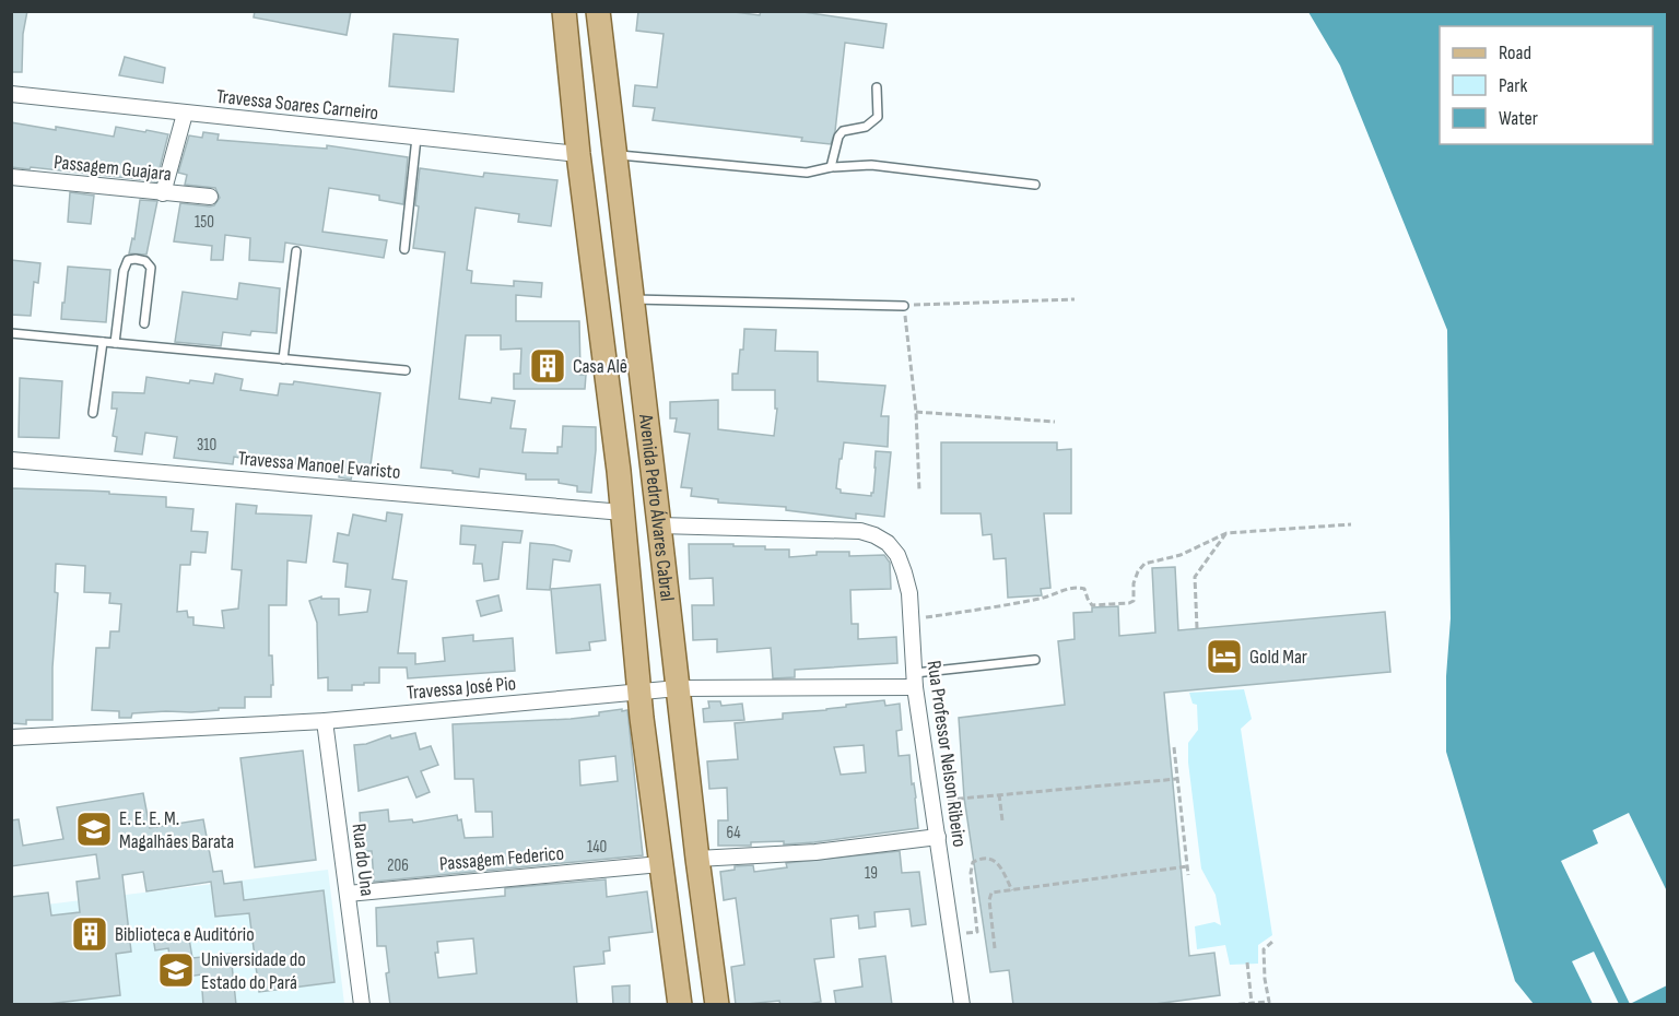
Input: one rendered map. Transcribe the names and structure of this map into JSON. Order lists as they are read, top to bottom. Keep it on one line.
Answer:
{"streets":{"main road":["Avenida Pedro Álvares Cabral"],"street":["Travessa Soares Carneiro","Passagem Guajara","Travessa Manoel Evaristo","Travessa José Pio","Rua Professor Nelson Ribeiro","Passagem Federico","Rua do Una"]},"crossings":[["Travessa Soares Carneiro","Avenida Pedro Álvares Cabral"],["Travessa Manoel Evaristo","Avenida Pedro Álvares Cabral"],["Avenida Pedro Álvares Cabral","Travessa José Pio"],["Avenida Pedro Álvares Cabral","Rua Professor Nelson Ribeiro"],["Avenida Pedro Álvares Cabral","Passagem Federico"],["Travessa José Pio","Rua Professor Nelson Ribeiro"],["Travessa José Pio","Rua do Una"],["Passagem Federico","Rua do Una"]],"places":{"building":["Casa Alê","Biblioteca e Auditório"],"hotel":["Gold Mar"],"school or university":["E. E. E. M. Magalhães Barata","Universidade do Estado do Pará"]},"house_numbers":["150","310","64","140","206","19"],"legend":["Road","Park","Water"]}
